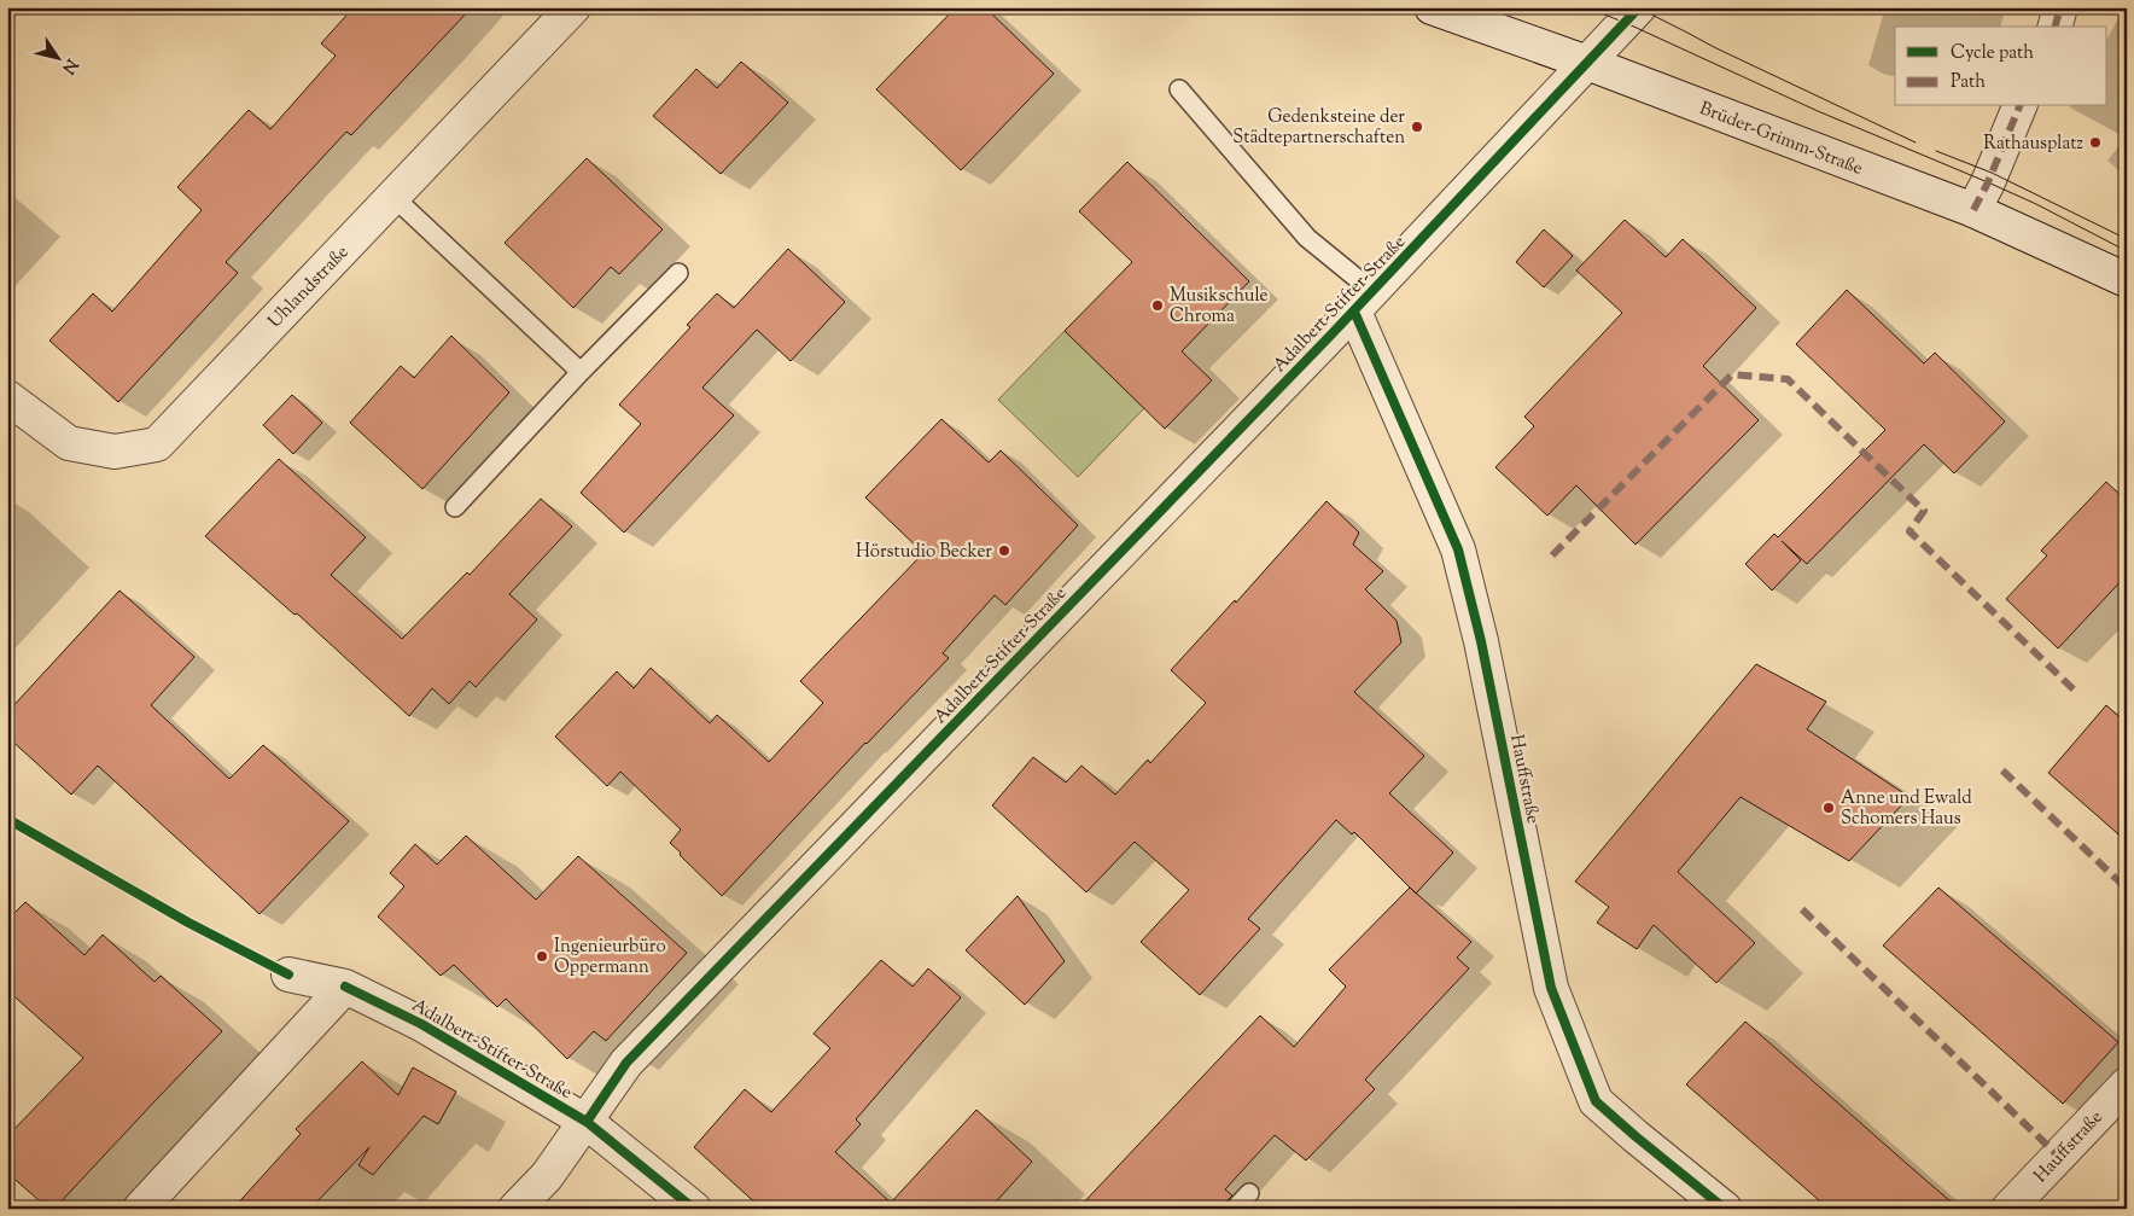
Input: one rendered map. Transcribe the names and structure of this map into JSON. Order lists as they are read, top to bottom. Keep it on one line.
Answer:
{"streets":{"street":["Brüder-Grimm-Straße","Uhlandstraße","Adalbert-Stifter-Straße","Hauffstraße"]},"crossings":[["Brüder-Grimm-Straße","Adalbert-Stifter-Straße"],["Adalbert-Stifter-Straße","Hauffstraße"]],"places":["Gedenksteine der Städtepartnerschaften","Rathausplatz","Musikschule Chroma","Hörstudio Becker","Anne und Ewald Schomers Haus","Ingenieurbüro Oppermann"],"legend":["Cycle path","Path"],"north":"bottom right"}
